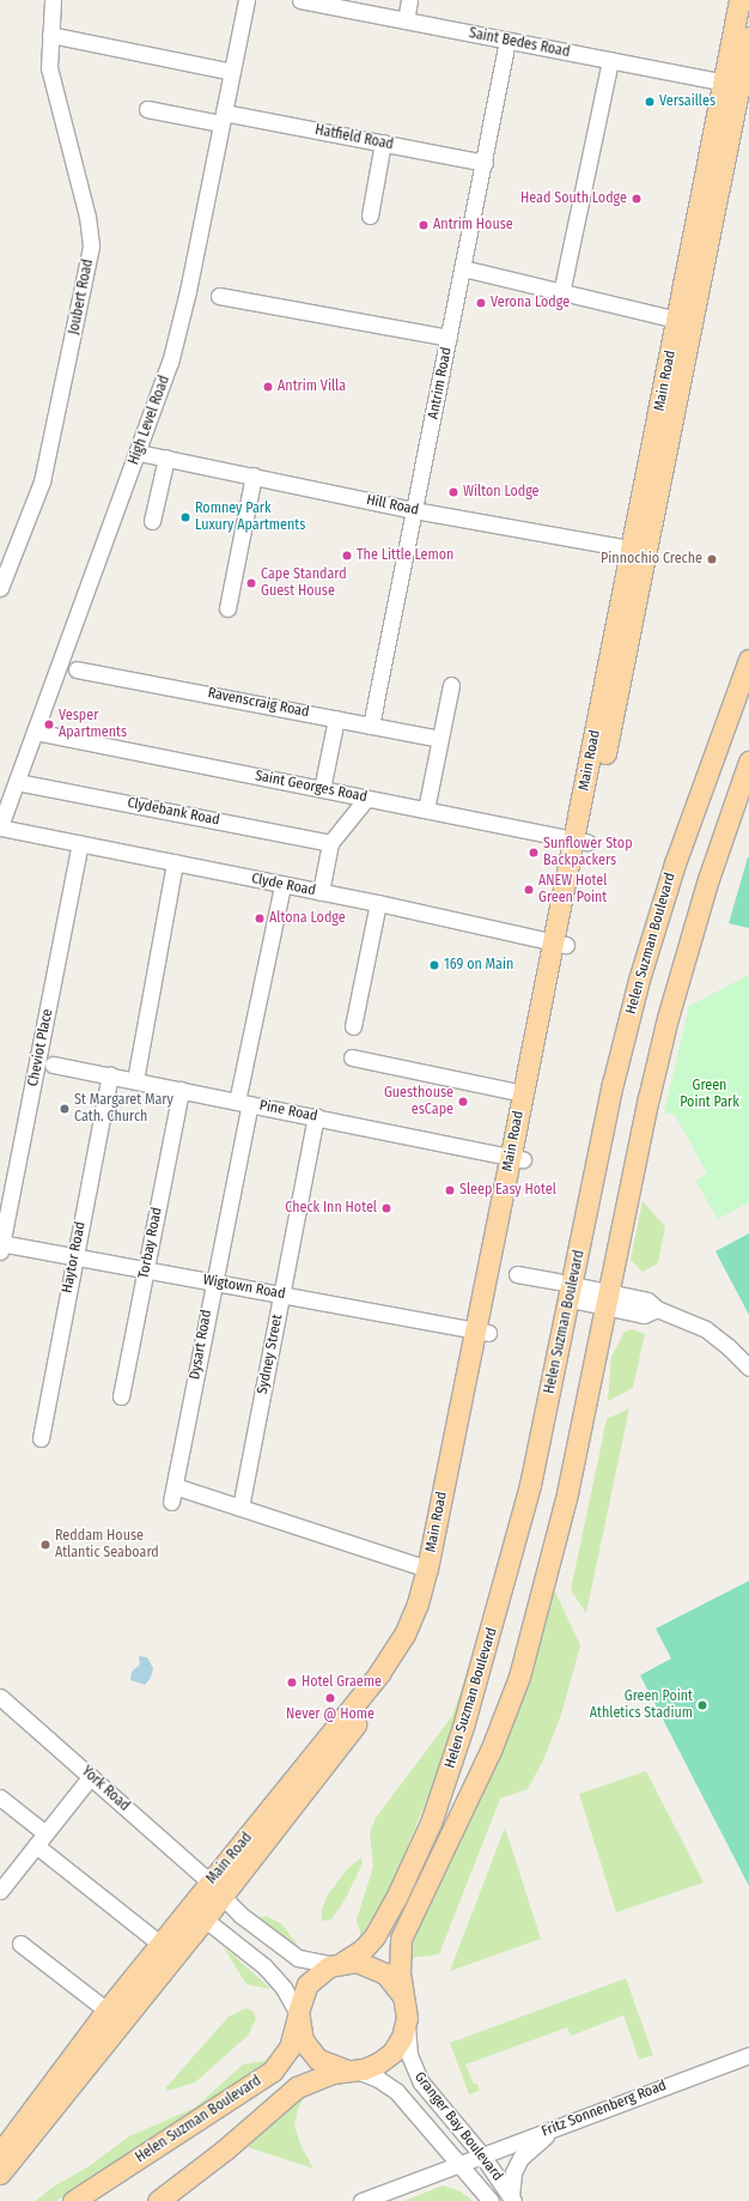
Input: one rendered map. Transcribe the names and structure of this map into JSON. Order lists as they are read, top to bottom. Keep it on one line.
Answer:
{"streets":{"main road":["Main Road","Helen Suzman Boulevard"],"street":["Saint Bedes Road","Hatfield Road","Joubert Road","Antrim Road","High Level Road","Hill Road","Ravenscraig Road","Saint Georges Road","Clydebank Road","Clyde Road","Cheviot Place","Pine Road","Torbay Road","Haytor Road","Wigtown Road","Dysart Road","Sydney Street","York Road","Fritz Sonnenberg Road","Granger Bay Boulevard"]},"crossings":[["Saint Bedes Road","Main Road"],["Saint Bedes Road","Antrim Road"],["Hatfield Road","Antrim Road"],["Hatfield Road","High Level Road"],["Main Road","Hill Road"],["Main Road","Saint Georges Road"],["Main Road","Clyde Road"],["Main Road","Pine Road"],["Main Road","Wigtown Road"],["Main Road","York Road"],["Antrim Road","Hill Road"],["Antrim Road","Ravenscraig Road"],["High Level Road","Hill Road"],["High Level Road","Saint Georges Road"],["High Level Road","Clydebank Road"],["High Level Road","Clyde Road"],["Clyde Road","Cheviot Place"],["Clyde Road","Dysart Road"],["Helen Suzman Boulevard","Granger Bay Boulevard"],["Cheviot Place","Wigtown Road"],["Pine Road","Torbay Road"],["Pine Road","Haytor Road"],["Pine Road","Dysart Road"],["Pine Road","Sydney Street"],["Torbay Road","Wigtown Road"],["Haytor Road","Wigtown Road"],["Wigtown Road","Dysart Road"],["Wigtown Road","Sydney Street"],["Fritz Sonnenberg Road","Granger Bay Boulevard"]],"parks":["Green Point Park"],"places":["Versailles","Head South Lodge","Antrim House","Verona Lodge","Antrim Villa","Wilton Lodge","Romney Park Luxury Apartments","The Little Lemon","Pinnochio Creche","Cape Standard Guest House","Vesper Apartments","Sunflower Stop Backpackers","ANEW Hotel Green Point","Altona Lodge","169 on Main","Guesthouse esCape","St Margaret Mary Cath. Church","Sleep Easy Hotel","Check Inn Hotel","Reddam House Atlantic Seaboard","Hotel Graeme","Never @ Home","Green Point Athletics Stadium"]}
